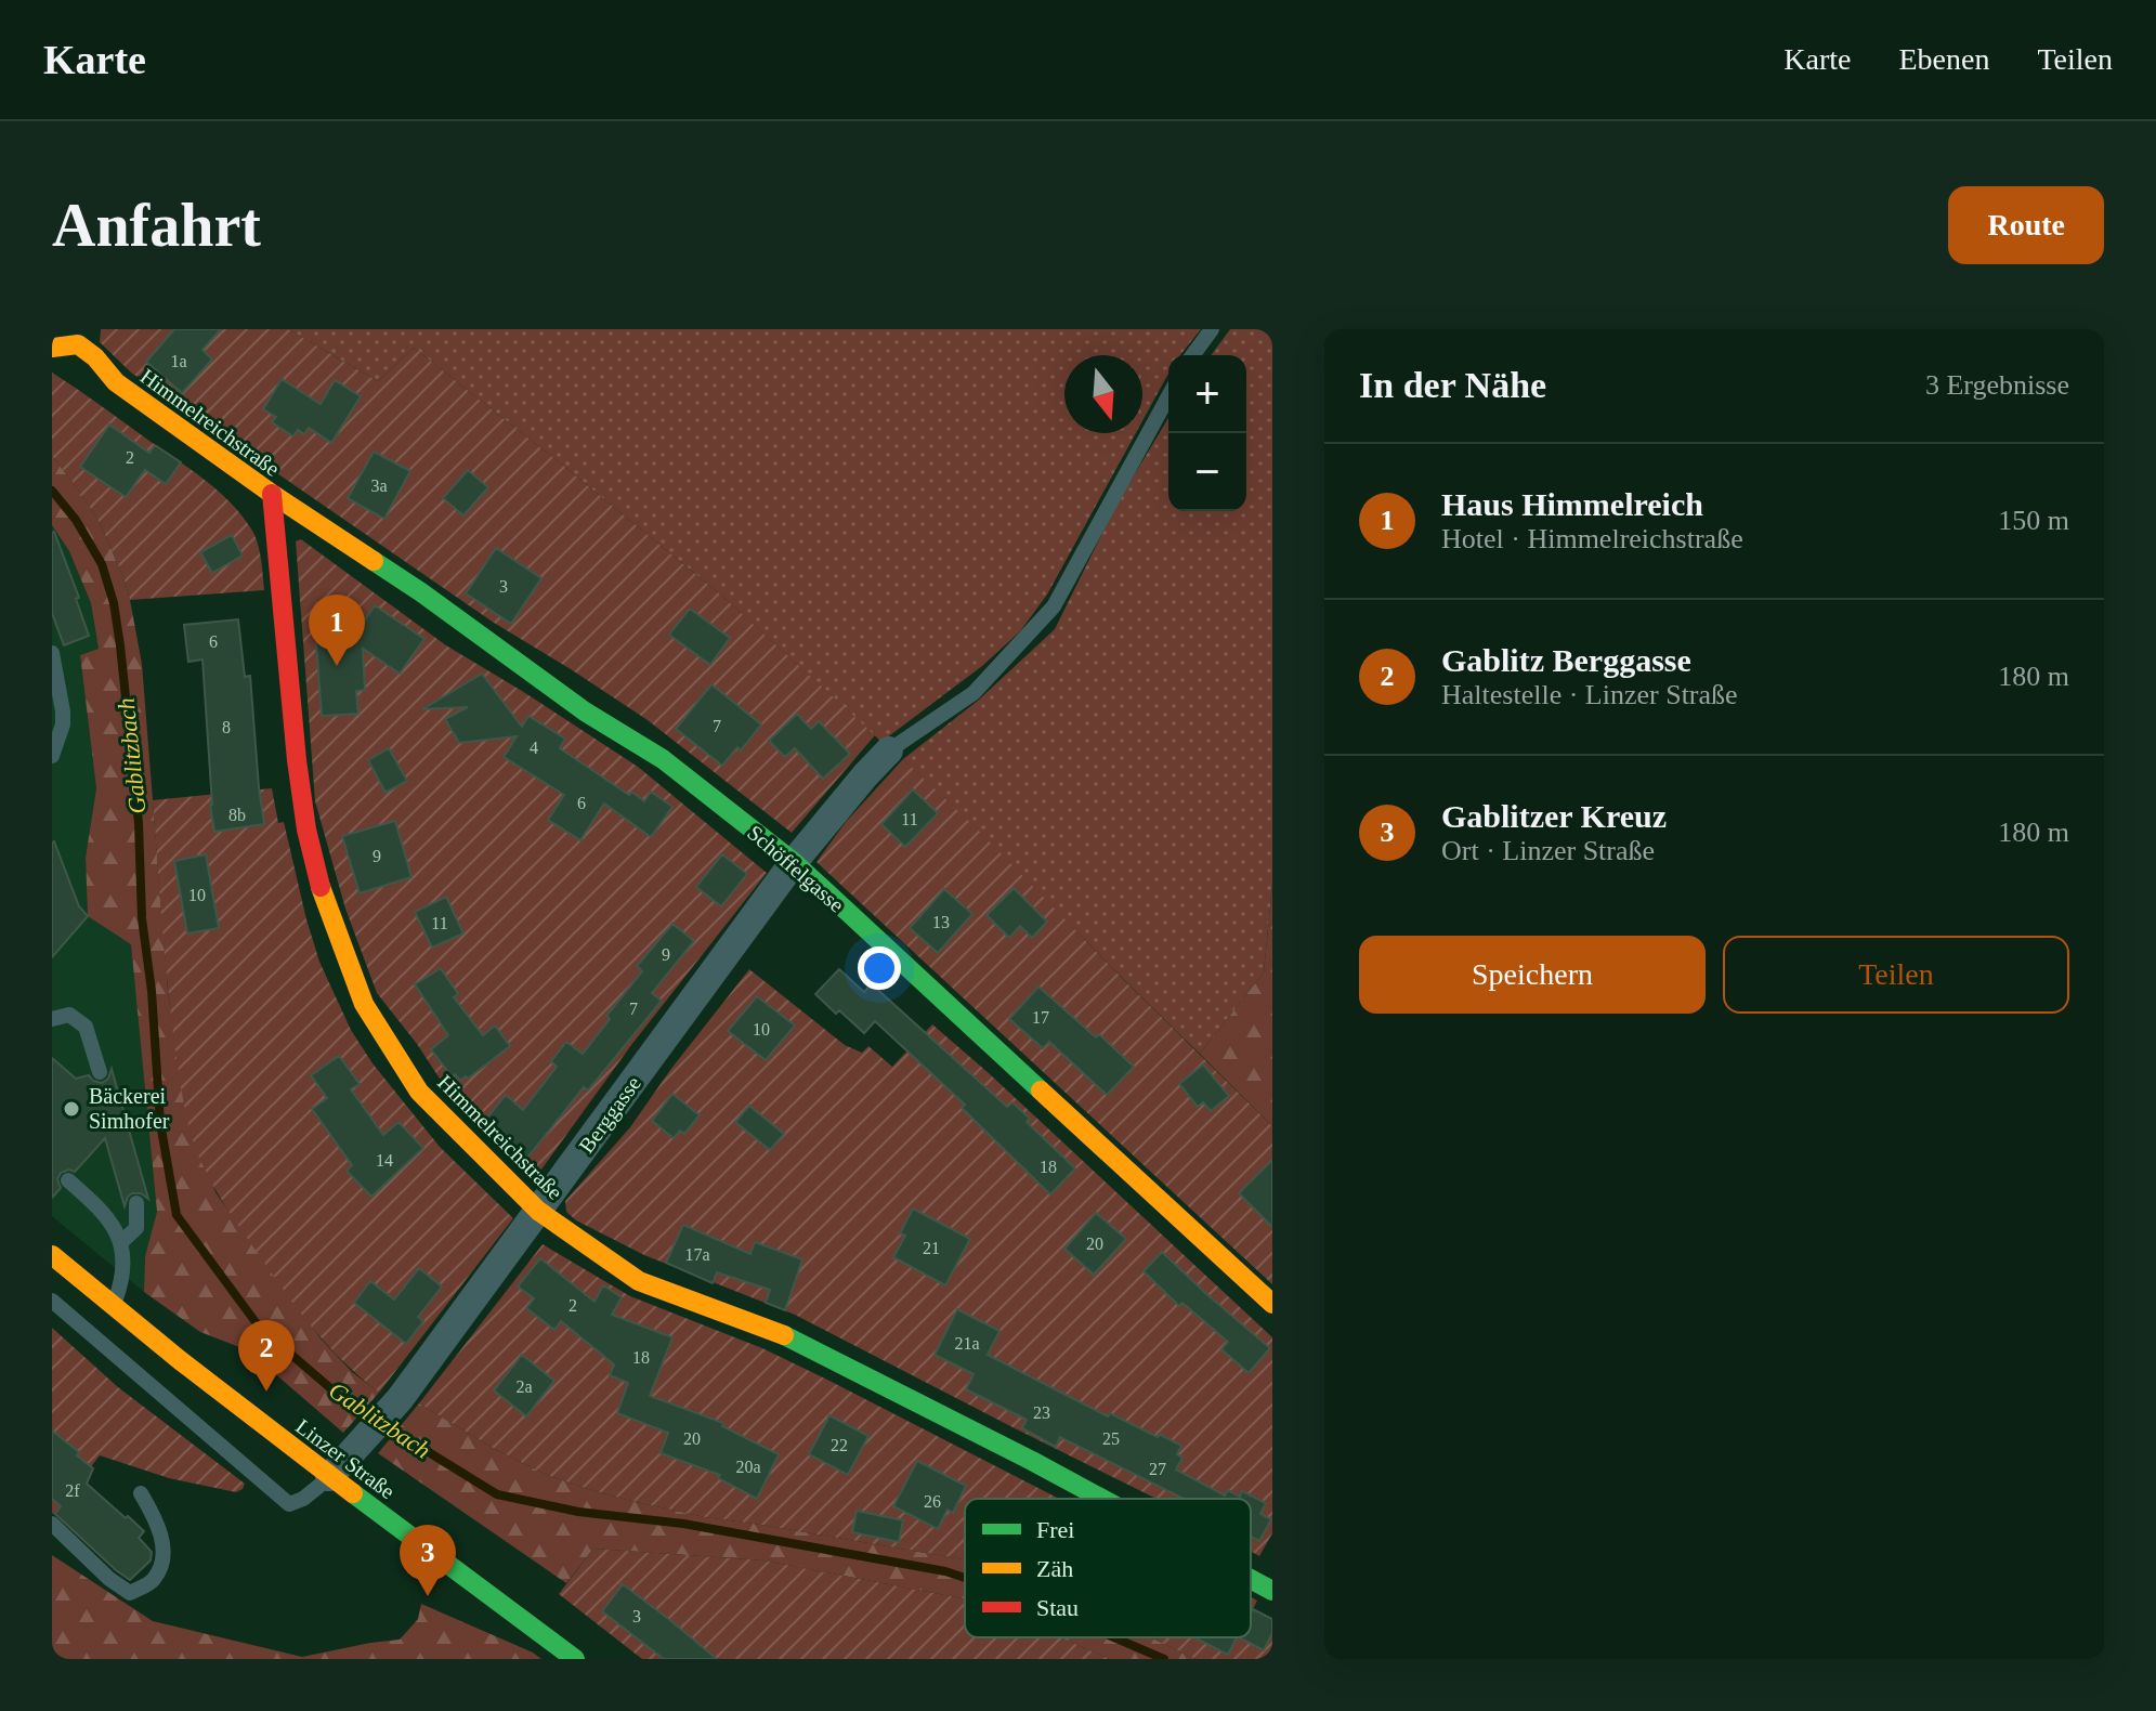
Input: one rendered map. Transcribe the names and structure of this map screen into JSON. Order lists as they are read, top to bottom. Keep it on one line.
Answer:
{"streets":{"street":["Himmelreichstraße","Schöffelgasse","Berggasse","Linzer Straße"]},"crossings":[["Himmelreichstraße","Schöffelgasse"],["Himmelreichstraße","Berggasse"],["Schöffelgasse","Berggasse"],["Berggasse","Linzer Straße"]],"water":["Gablitzbach"],"places":["Bäckerei Simhofer"],"house_numbers":["1a","2","3a","3","6","7","8","4","6","8b","11","9","10","13","11","9","7","17","10","14","18","20","21","17a","2","21a","18","2a","23","20","25","22","20a","27","2f","26","3"],"legend":["Frei","Zäh","Stau"],"north":"bottom","page":{"header":"Karte","nav":["Karte","Ebenen","Teilen"],"buttons":["Route",["Speichern","Teilen"]],"title":"Anfahrt","heading":["In der Nähe","3 Ergebnisse"],"map_buttons":["+","−"],"list":[{"mark":"1","name":"Haus Himmelreich","note":"Hotel · Himmelreichstraße","value":"150 m"},{"mark":"2","name":"Gablitz Berggasse","note":"Haltestelle · Linzer Straße","value":"180 m"},{"mark":"3","name":"Gablitzer Kreuz","note":"Ort · Linzer Straße","value":"180 m"}],"pins":["1","2","3"]}}
